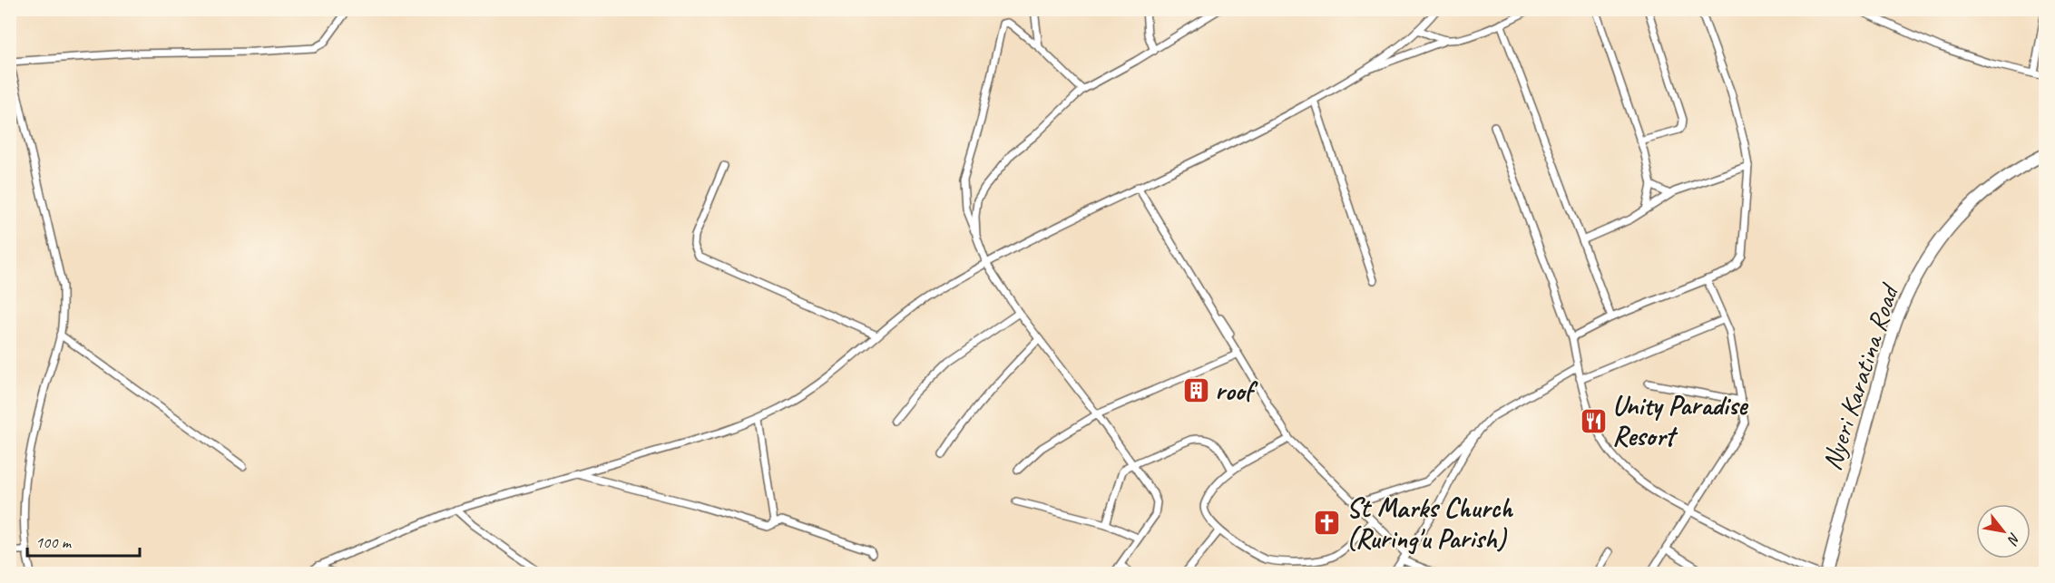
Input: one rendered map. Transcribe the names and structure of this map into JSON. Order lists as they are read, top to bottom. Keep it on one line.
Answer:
{"streets":{"highway":["Nyeri Karatina Road"]},"places":{"building":["roof"],"restaurant":["Unity Paradise Resort"],"church":["St Marks Church (Ruring'u Parish)"]},"scale_bar":"100 m","north":"bottom right"}
